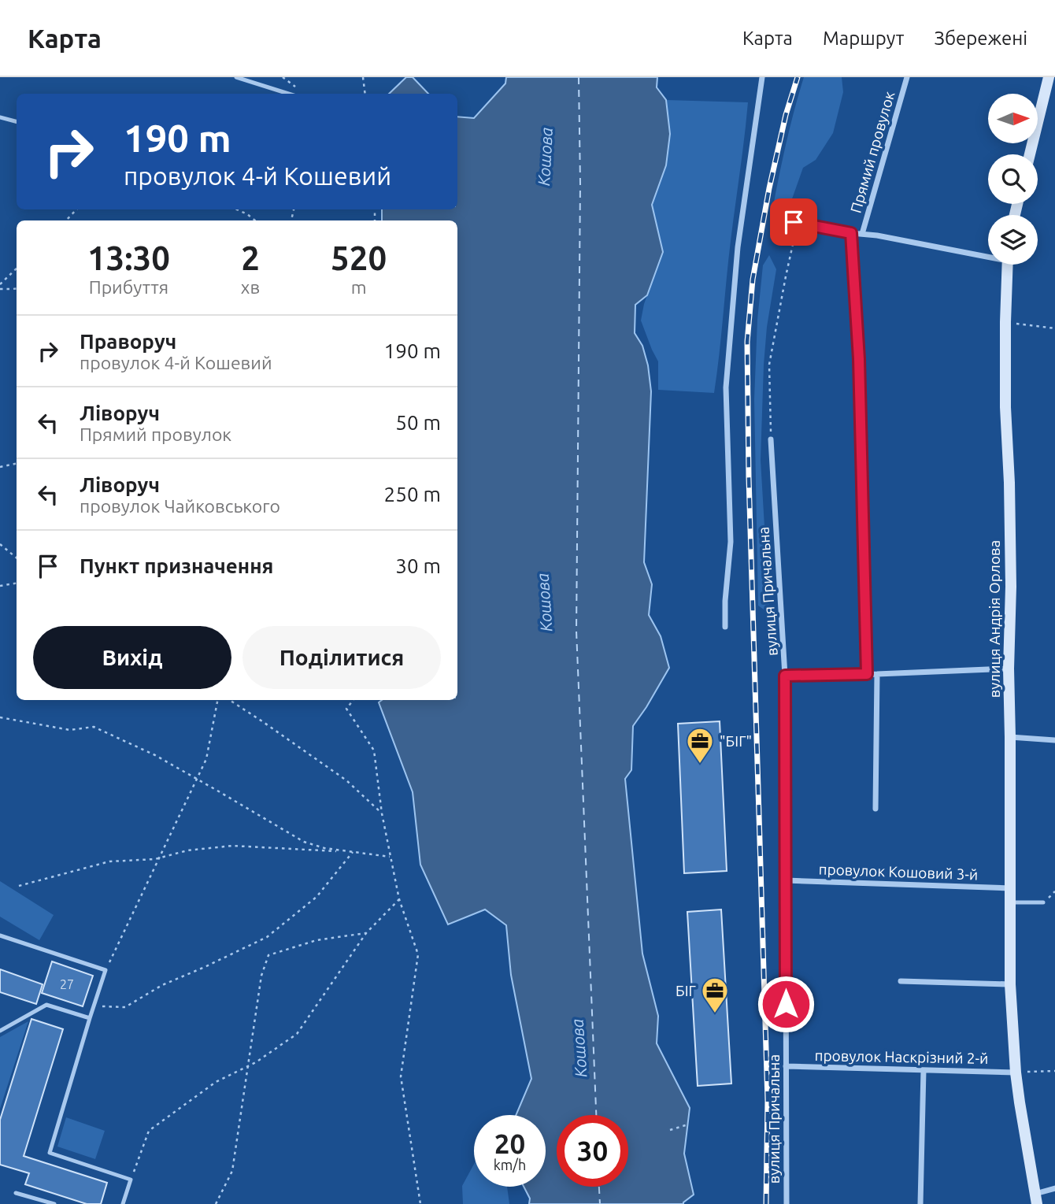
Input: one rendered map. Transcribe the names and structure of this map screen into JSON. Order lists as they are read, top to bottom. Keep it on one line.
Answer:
{"streets":{"street":["Прямий провулок","вулиця Причальна","вулиця Андрія Орлова","провулок Кошовий 3-й","провулок Наскрізний 2-й"]},"crossings":[["вулиця Причальна","провулок Кошовий 3-й"],["вулиця Причальна","провулок Наскрізний 2-й"],["вулиця Андрія Орлова","провулок Кошовий 3-й"],["вулиця Андрія Орлова","провулок Наскрізний 2-й"]],"water":["Кошова"],"places":{"office":["\"БІГ\"","БІГ"]},"house_numbers":["27"],"north":"right","page":{"header":"Карта","nav":["Карта","Маршрут","Збережені"],"turn":["190 m","провулок 4-й Кошевий"],"eta":["13:30","Прибуття","2","хв","520","m"],"list":[{"name":"Праворуч","note":"провулок 4-й Кошевий","value":"190 m"},{"name":"Ліворуч","note":"Прямий провулок","value":"50 m"},{"name":"Ліворуч","note":"провулок Чайковського","value":"250 m"},{"name":"Пункт призначення","value":"30 m"}],"buttons":["Вихід","Поділитися"],"speed":"20 km/h","limit":"30"}}
